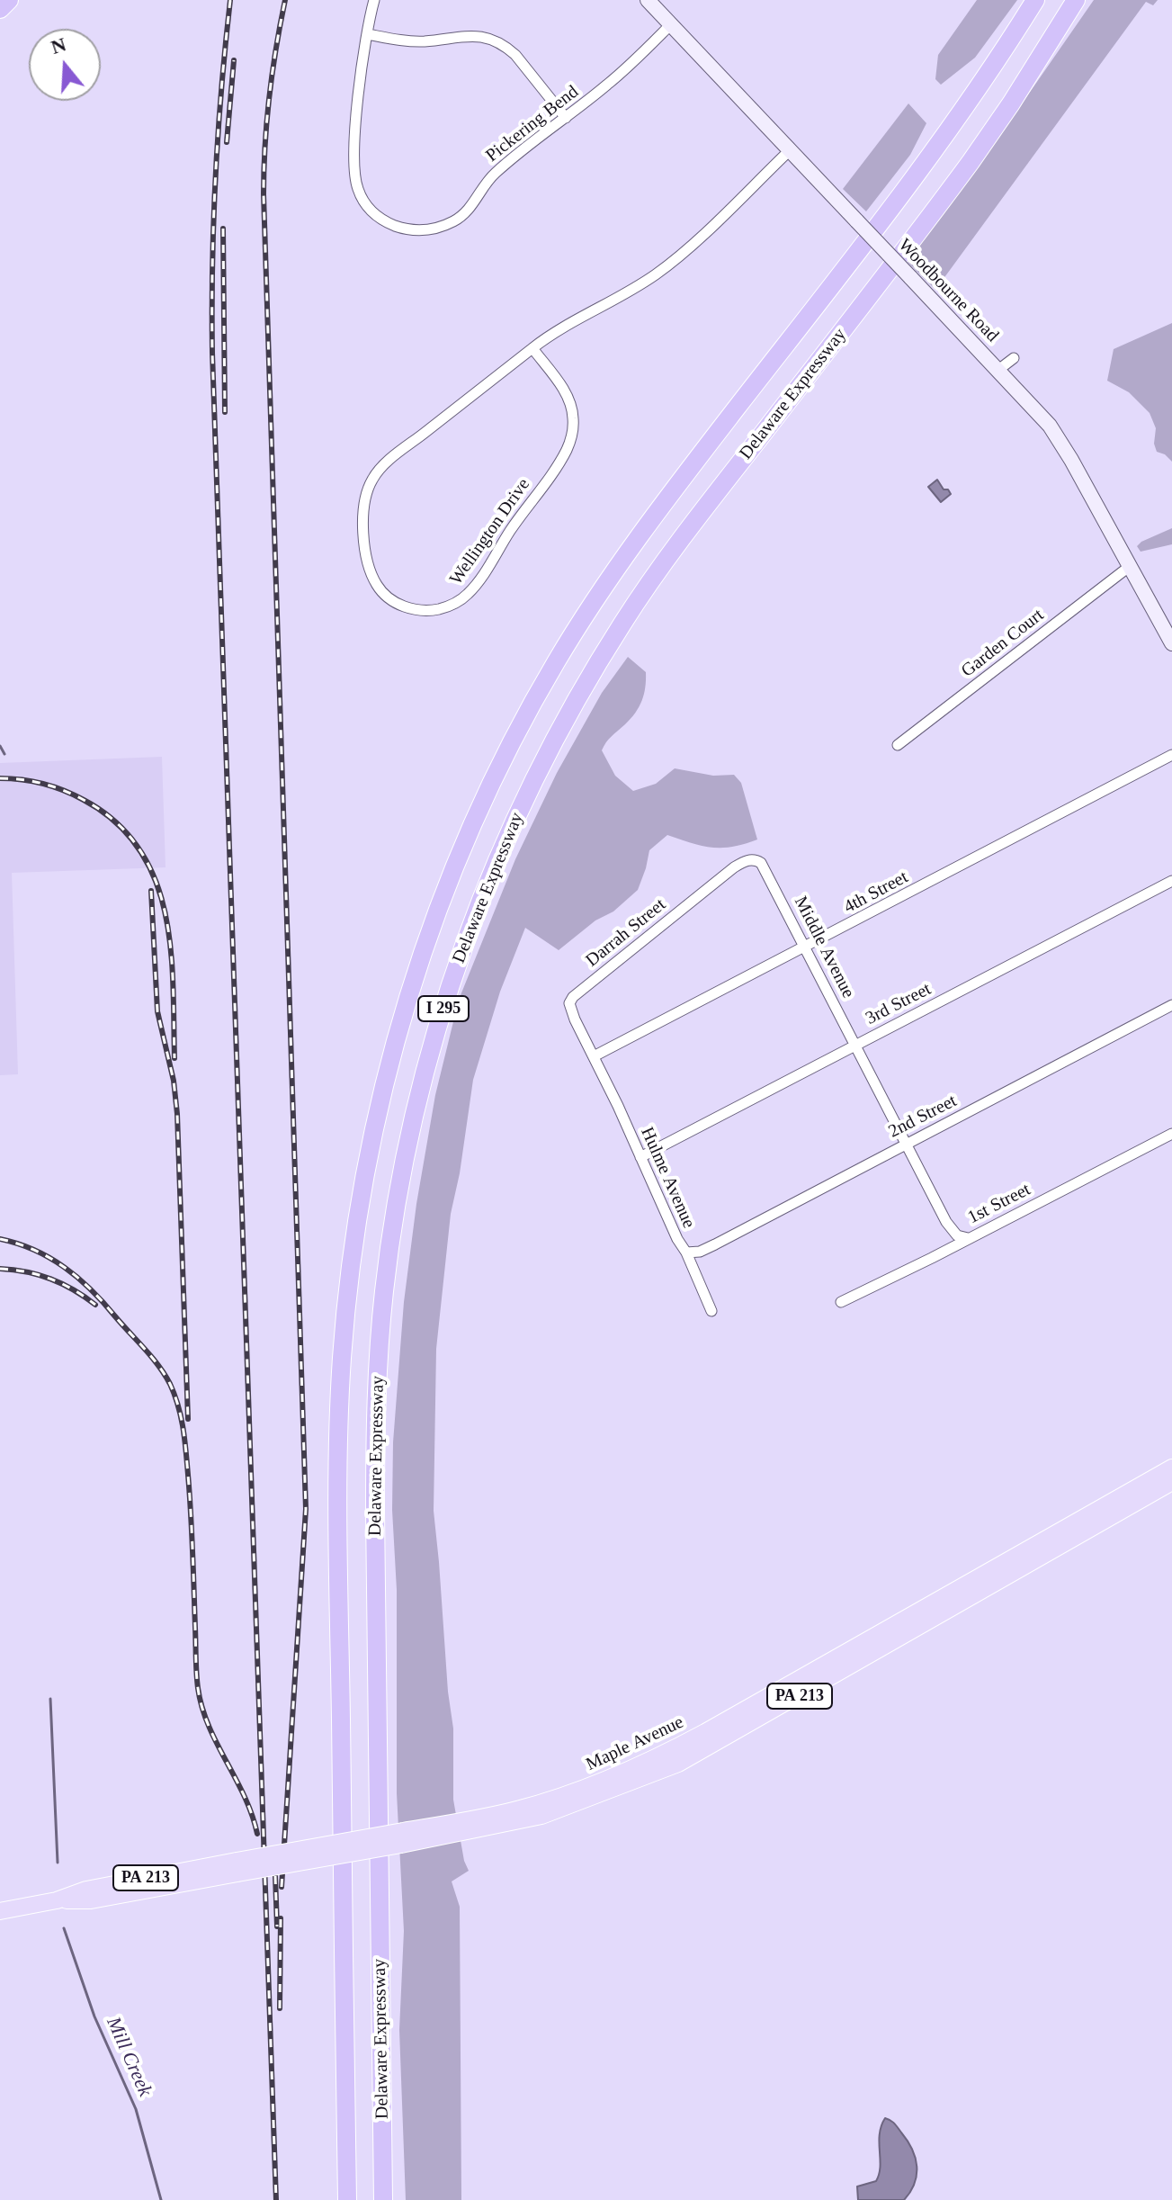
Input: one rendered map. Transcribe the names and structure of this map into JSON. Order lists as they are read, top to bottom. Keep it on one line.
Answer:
{"streets":{"highway":["Delaware Expressway","I 295"],"main road":["Woodbourne Road","PA 213","Maple Avenue"],"street":["Pickering Bend","Wellington Drive","Garden Court","4th Street","Darrah Street","Middle Avenue","3rd Street","2nd Street","Hulme Avenue","1st Street"]},"crossings":[["Pickering Bend","Woodbourne Road"],["Woodbourne Road","Wellington Drive"],["Woodbourne Road","Garden Court"],["4th Street","Darrah Street"],["4th Street","Middle Avenue"],["4th Street","Hulme Avenue"],["Darrah Street","Middle Avenue"],["Darrah Street","Hulme Avenue"],["Middle Avenue","3rd Street"],["Middle Avenue","2nd Street"],["Middle Avenue","1st Street"],["3rd Street","Hulme Avenue"],["2nd Street","Hulme Avenue"]],"water":["Mill Creek"],"north":"top"}
